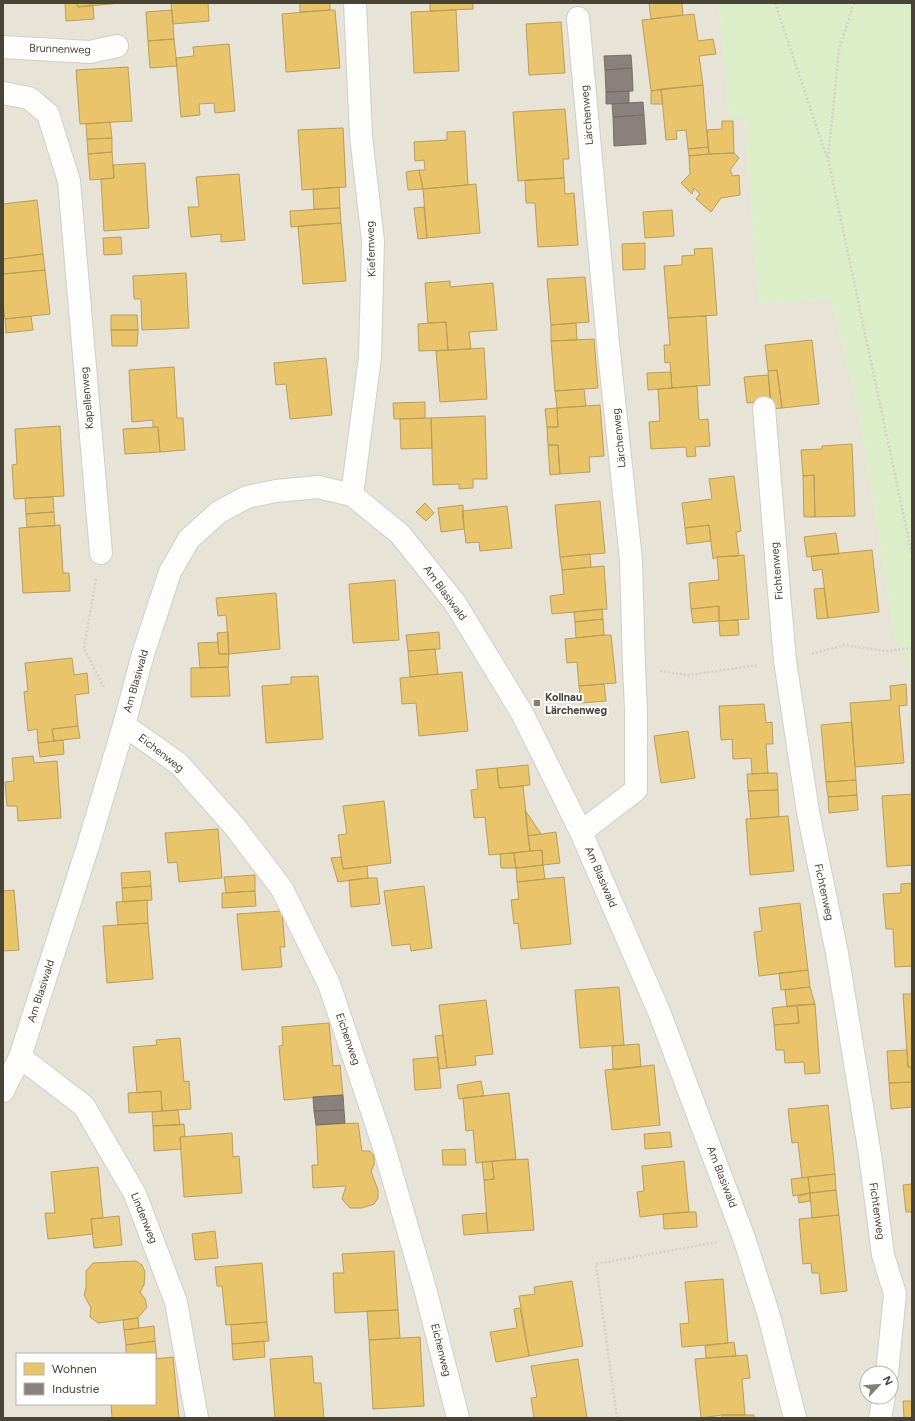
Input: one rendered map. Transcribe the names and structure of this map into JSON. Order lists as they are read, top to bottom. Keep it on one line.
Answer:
{"streets":{"street":["Brunnenweg","Lärchenweg","Kiefernweg","Kapellenweg","Fichtenweg","Am Blasiwald","Eichenweg","Lindenweg"]},"crossings":[["Lärchenweg","Am Blasiwald"],["Kiefernweg","Am Blasiwald"],["Am Blasiwald","Eichenweg"],["Am Blasiwald","Lindenweg"]],"places":{"transit":["Kollnau Lärchenweg"]},"legend":["Wohnen","Industrie"],"north":"top right"}
